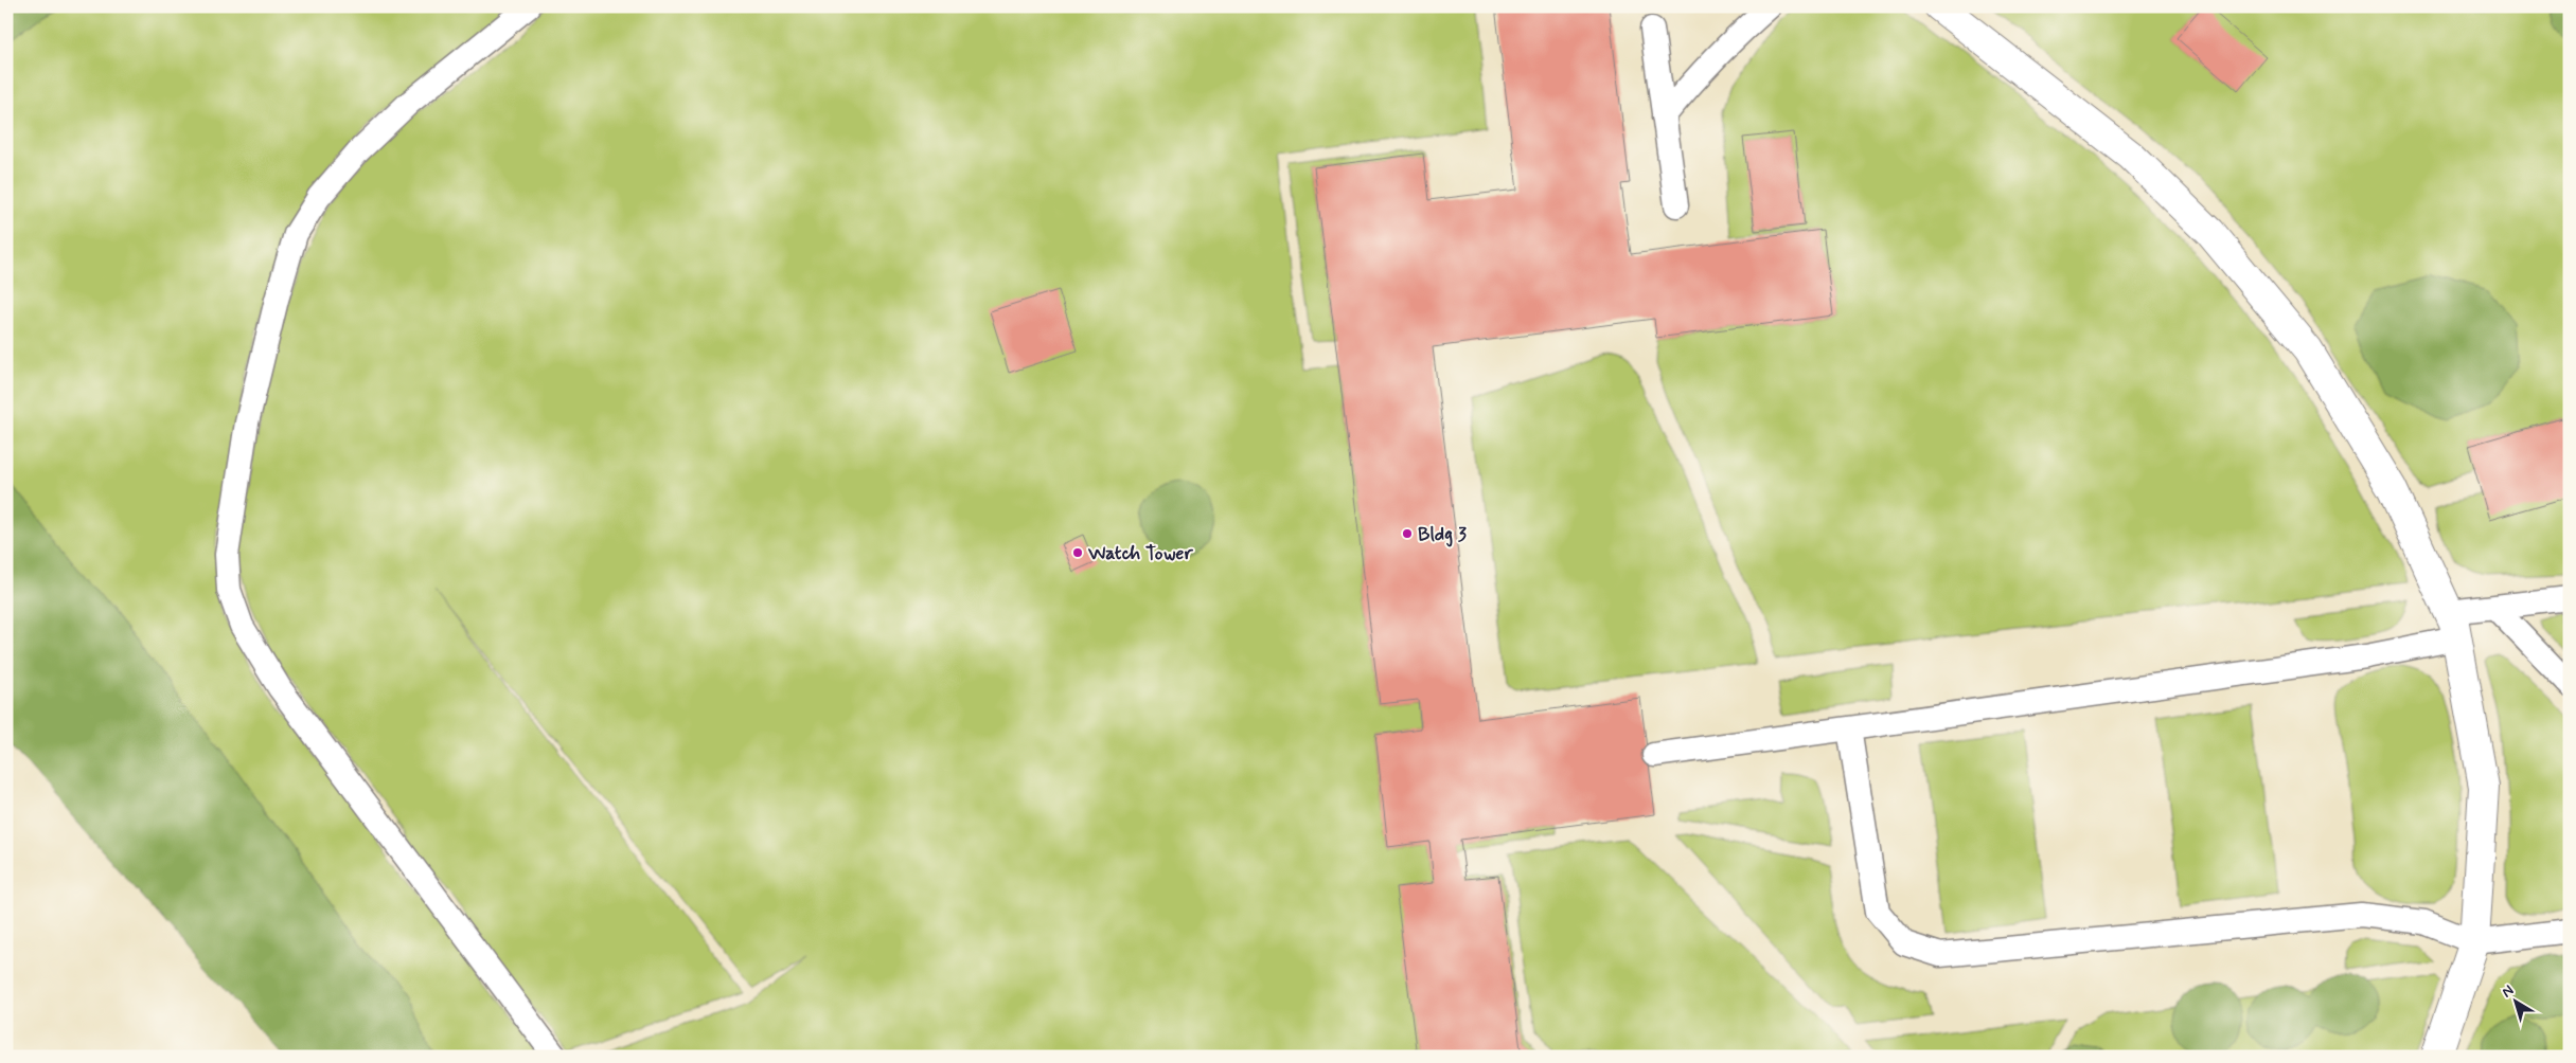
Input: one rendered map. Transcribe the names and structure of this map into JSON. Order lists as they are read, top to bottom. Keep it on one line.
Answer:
{"places":["Bldg 3","Watch Tower"],"north":"top left"}
